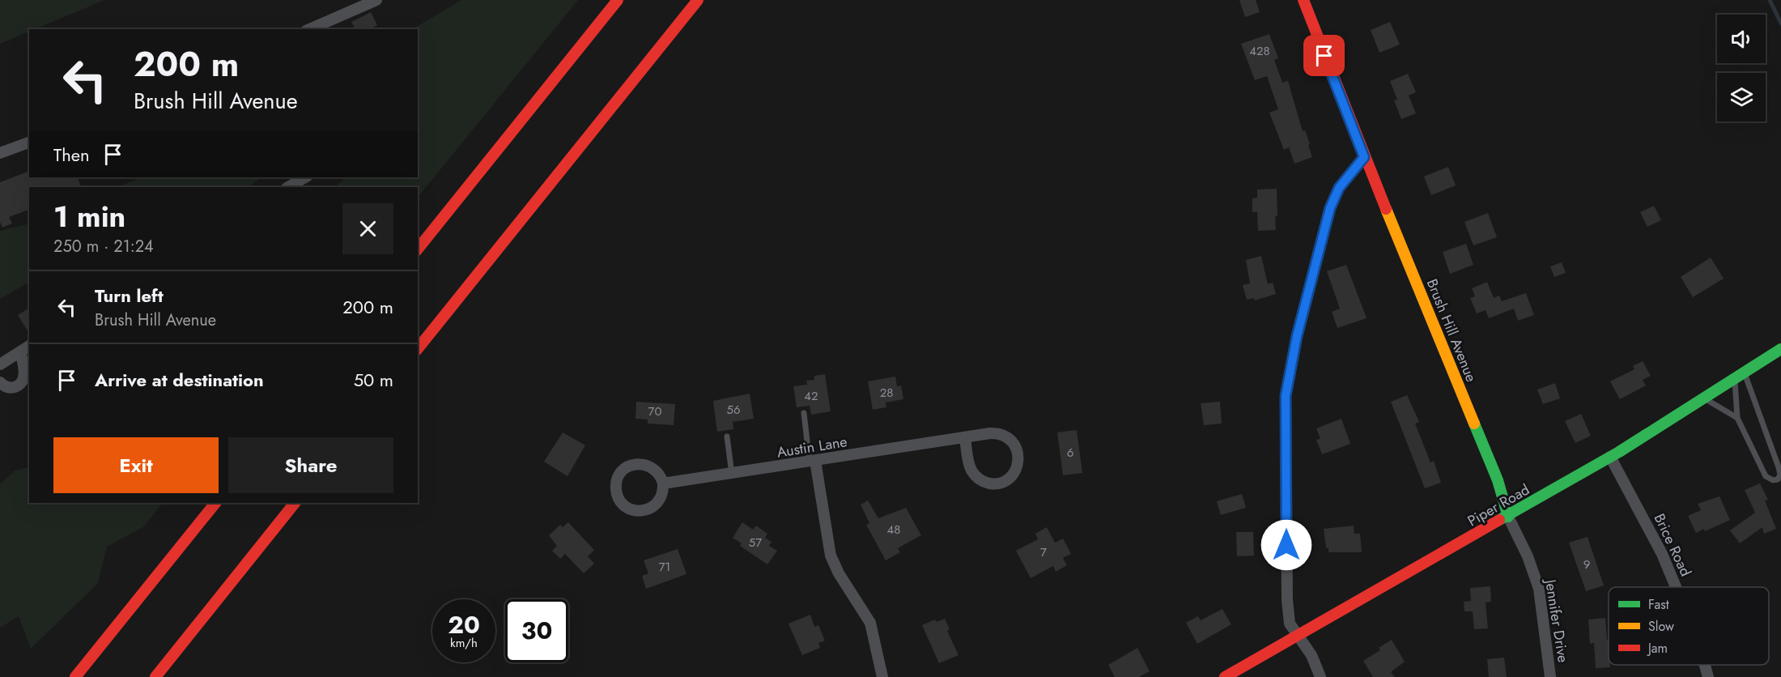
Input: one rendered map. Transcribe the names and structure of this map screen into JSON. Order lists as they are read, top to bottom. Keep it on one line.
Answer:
{"streets":{"main road":["Brush Hill Avenue","Piper Road"],"street":["Austin Lane","Brice Road","Jennifer Drive"]},"crossings":[["Brush Hill Avenue","Piper Road"],["Brush Hill Avenue","Jennifer Drive"],["Piper Road","Brice Road"],["Piper Road","Jennifer Drive"]],"house_numbers":["428","28","42","56","70","6","48","57","7","9","71"],"legend":["Fast","Slow","Jam"],"page":{"turn":["200 m","Brush Hill Avenue"],"then":"Then","heading":["1 min","250 m · 21:24"],"list":[{"name":"Turn left","note":"Brush Hill Avenue","value":"200 m"},{"name":"Arrive at destination","value":"50 m"}],"buttons":["Exit","Share"],"speed":"20 km/h","limit":"30"}}
